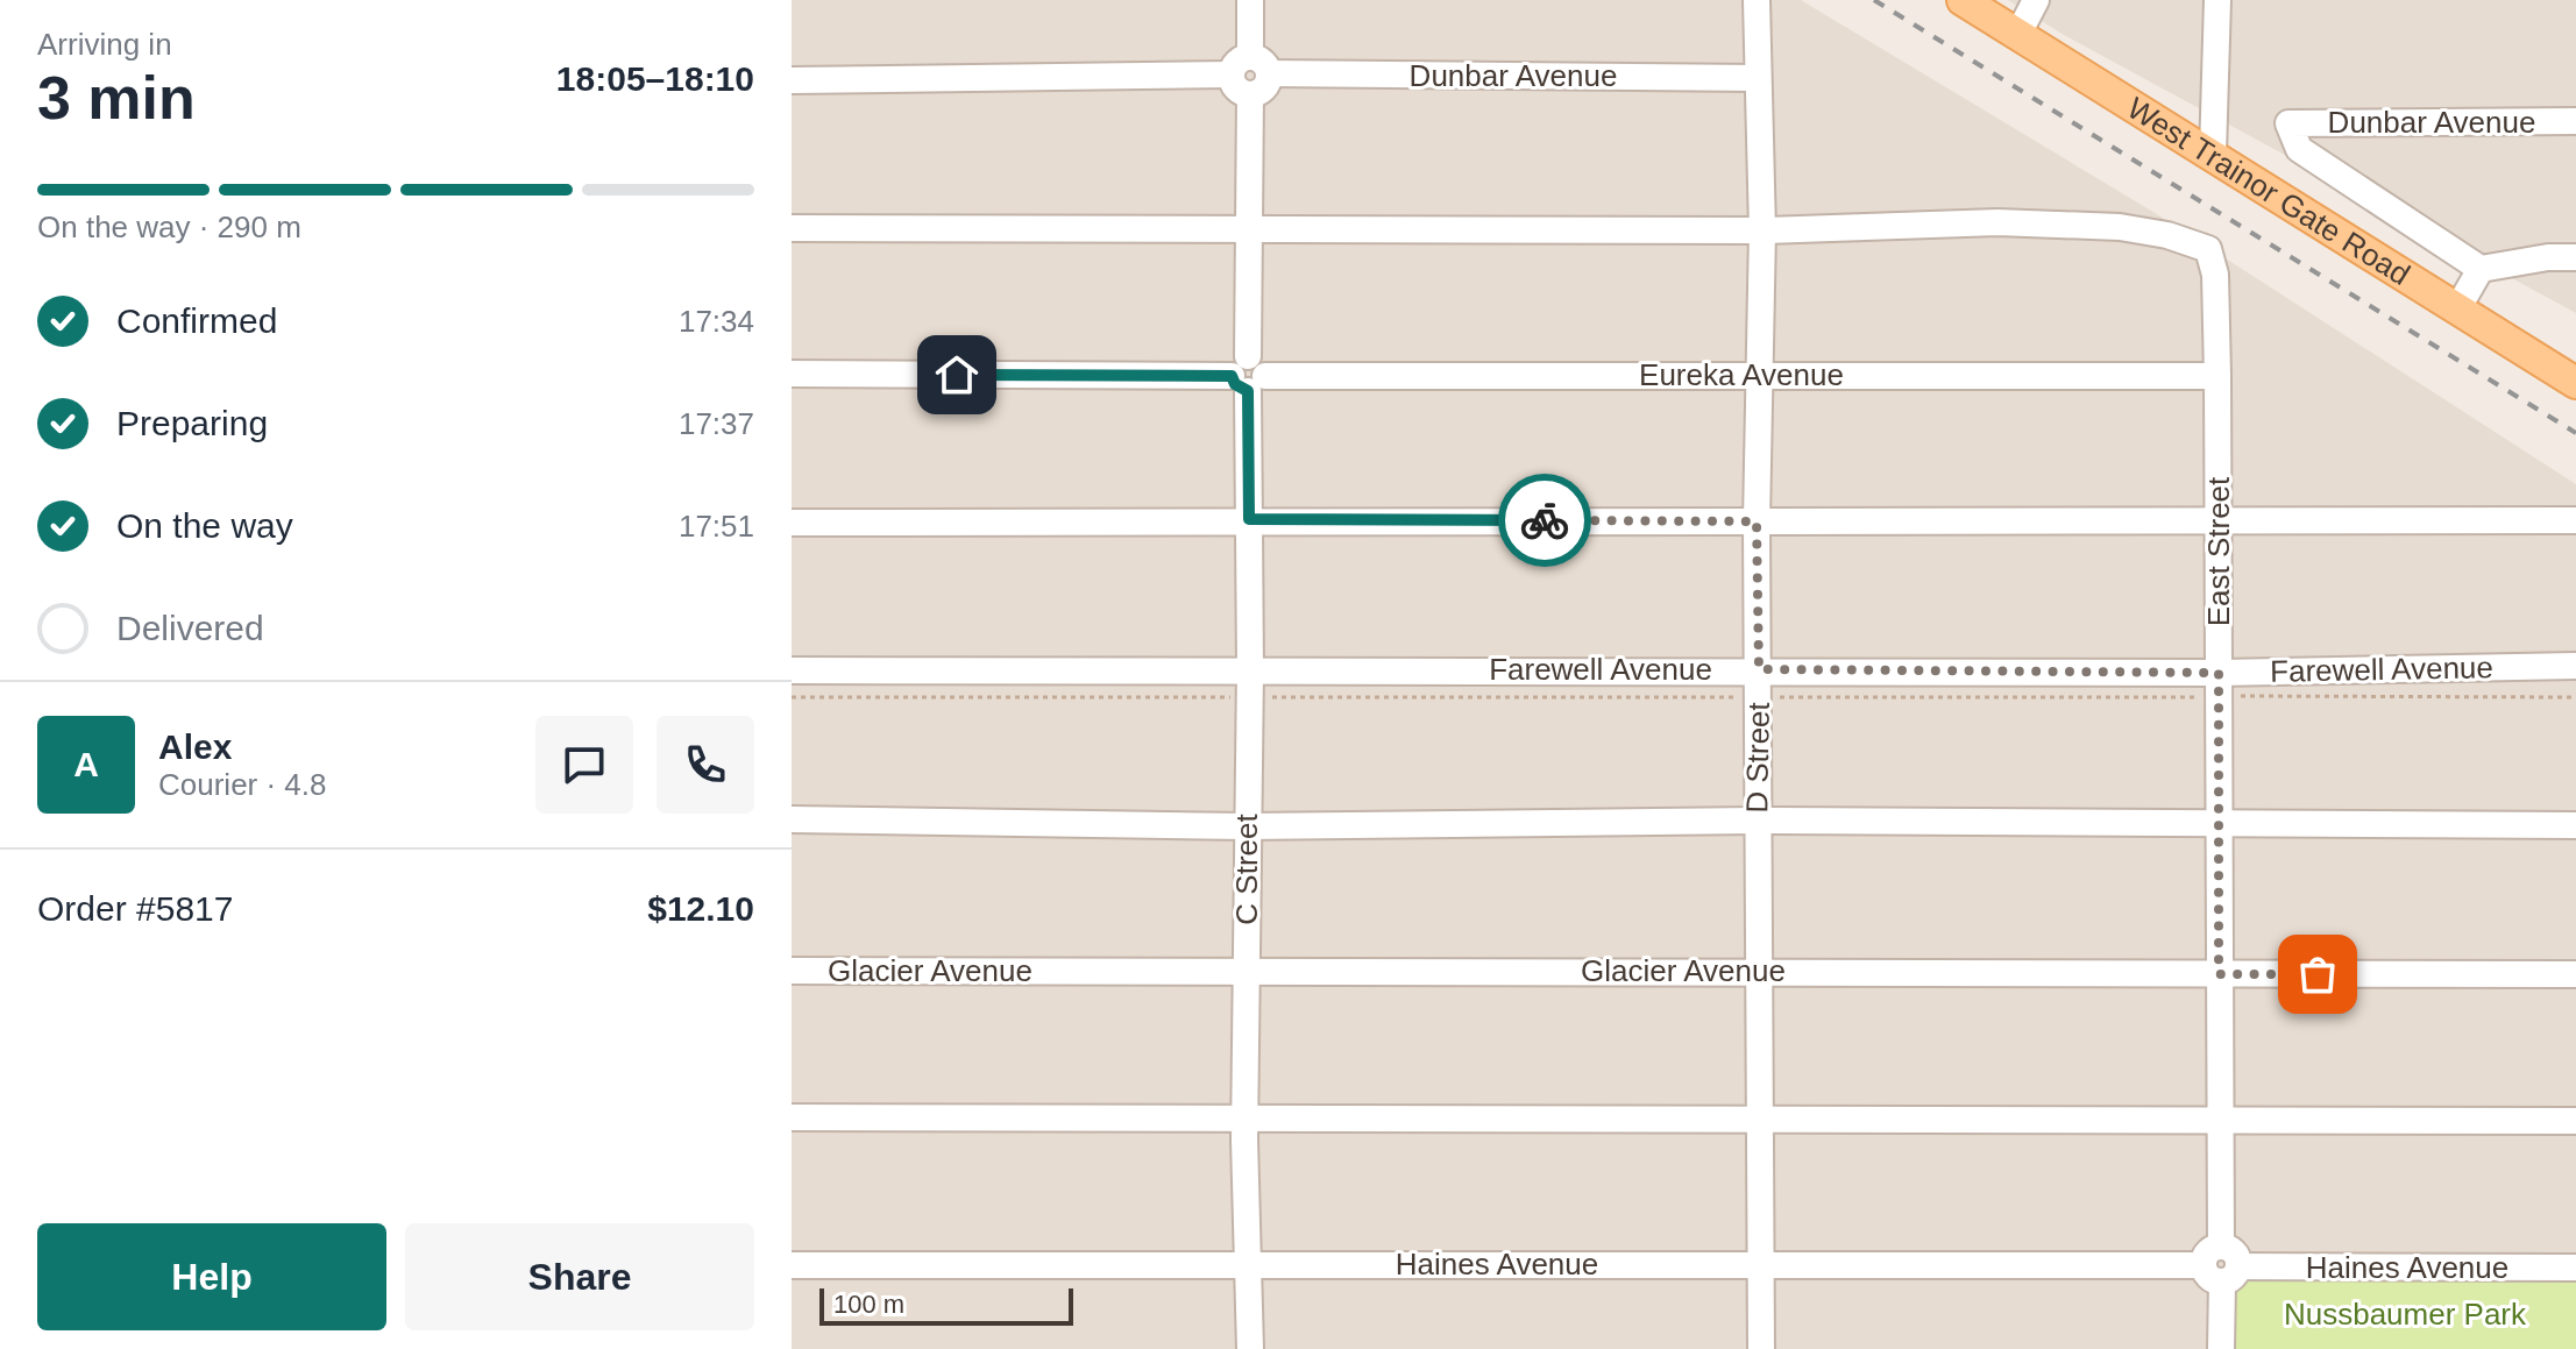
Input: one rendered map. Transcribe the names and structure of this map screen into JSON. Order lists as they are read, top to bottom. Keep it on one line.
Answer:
{"streets":{"main road":["West Trainor Gate Road"],"street":["Dunbar Avenue","Eureka Avenue","East Street","Farewell Avenue","D Street","C Street","Glacier Avenue","Haines Avenue"]},"crossings":[["Dunbar Avenue","D Street"],["Dunbar Avenue","C Street"],["Eureka Avenue","East Street"],["Eureka Avenue","D Street"],["Eureka Avenue","C Street"],["East Street","Farewell Avenue"],["East Street","D Street"],["East Street","Glacier Avenue"],["East Street","Haines Avenue"],["Farewell Avenue","D Street"],["Farewell Avenue","C Street"],["D Street","Glacier Avenue"],["D Street","Haines Avenue"],["C Street","Glacier Avenue"],["C Street","Haines Avenue"]],"parks":["Nussbaumer Park"],"scale_bar":"100 m","page":{"heading":["3 min","Arriving in","18:05–18:10"],"panel":["Alex","Courier · 4.8","Order #5817","$12.10"],"bar":"On the way · 290 m","list":[["Confirmed","17:34"],["Preparing","17:37"],["On the way","17:51"],"Delivered"],"round":"A","buttons":["Help","Share"],"scale":"100 m"}}
